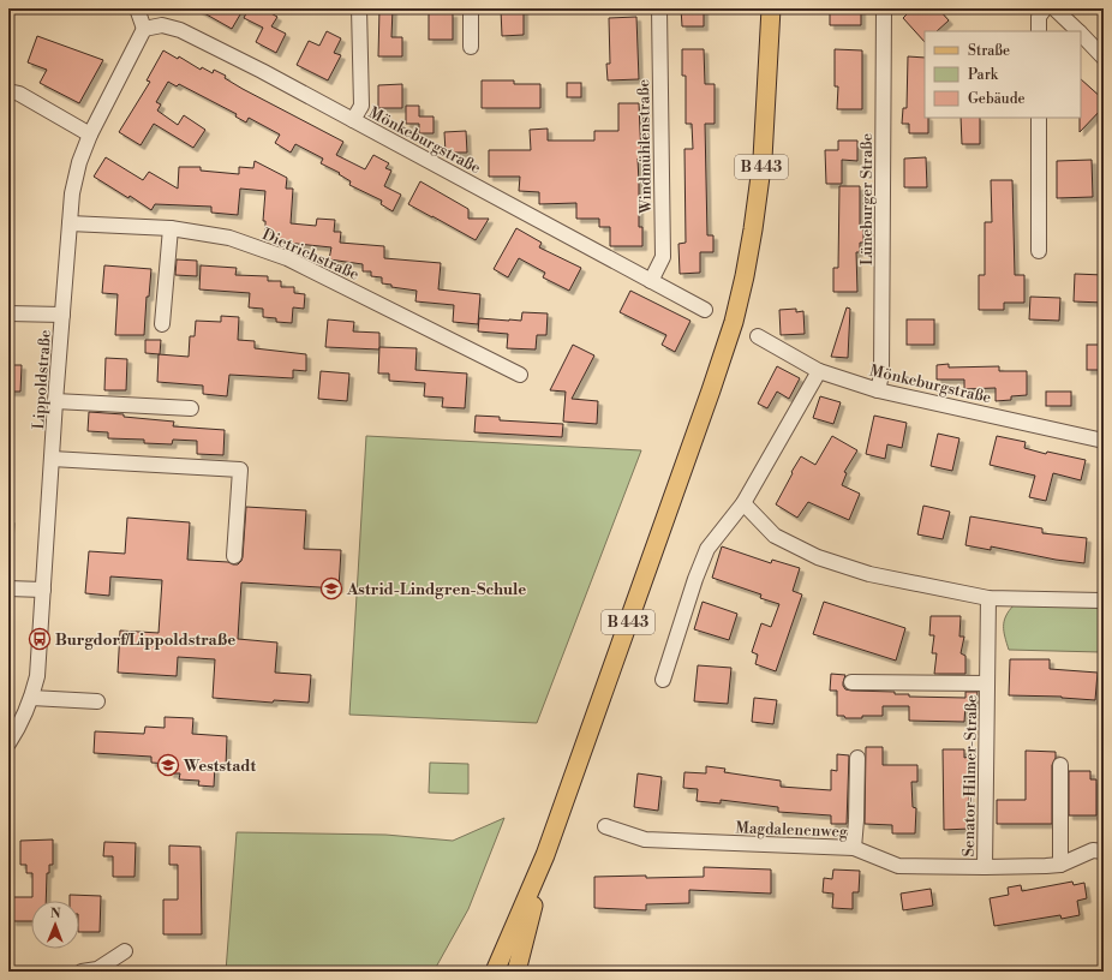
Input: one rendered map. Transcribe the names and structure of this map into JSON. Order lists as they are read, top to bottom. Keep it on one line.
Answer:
{"streets":{"main road":["B 443"],"street":["Mönkeburgstraße","Windmühlenstraße","Lüneburger Straße","Dietrichstraße","Lippoldstraße","Senator-Hilmer-Straße","Magdalenenweg"]},"crossings":[["Mönkeburgstraße","Windmühlenstraße"],["Mönkeburgstraße","Lüneburger Straße"],["Mönkeburgstraße","Lippoldstraße"],["Dietrichstraße","Lippoldstraße"],["Senator-Hilmer-Straße","Magdalenenweg"]],"places":{"school or university":["Astrid-Lindgren-Schule","Weststadt"],"bus stop":["Burgdorf/Lippoldstraße"]},"legend":["Straße","Park","Gebäude"],"north":"top"}
